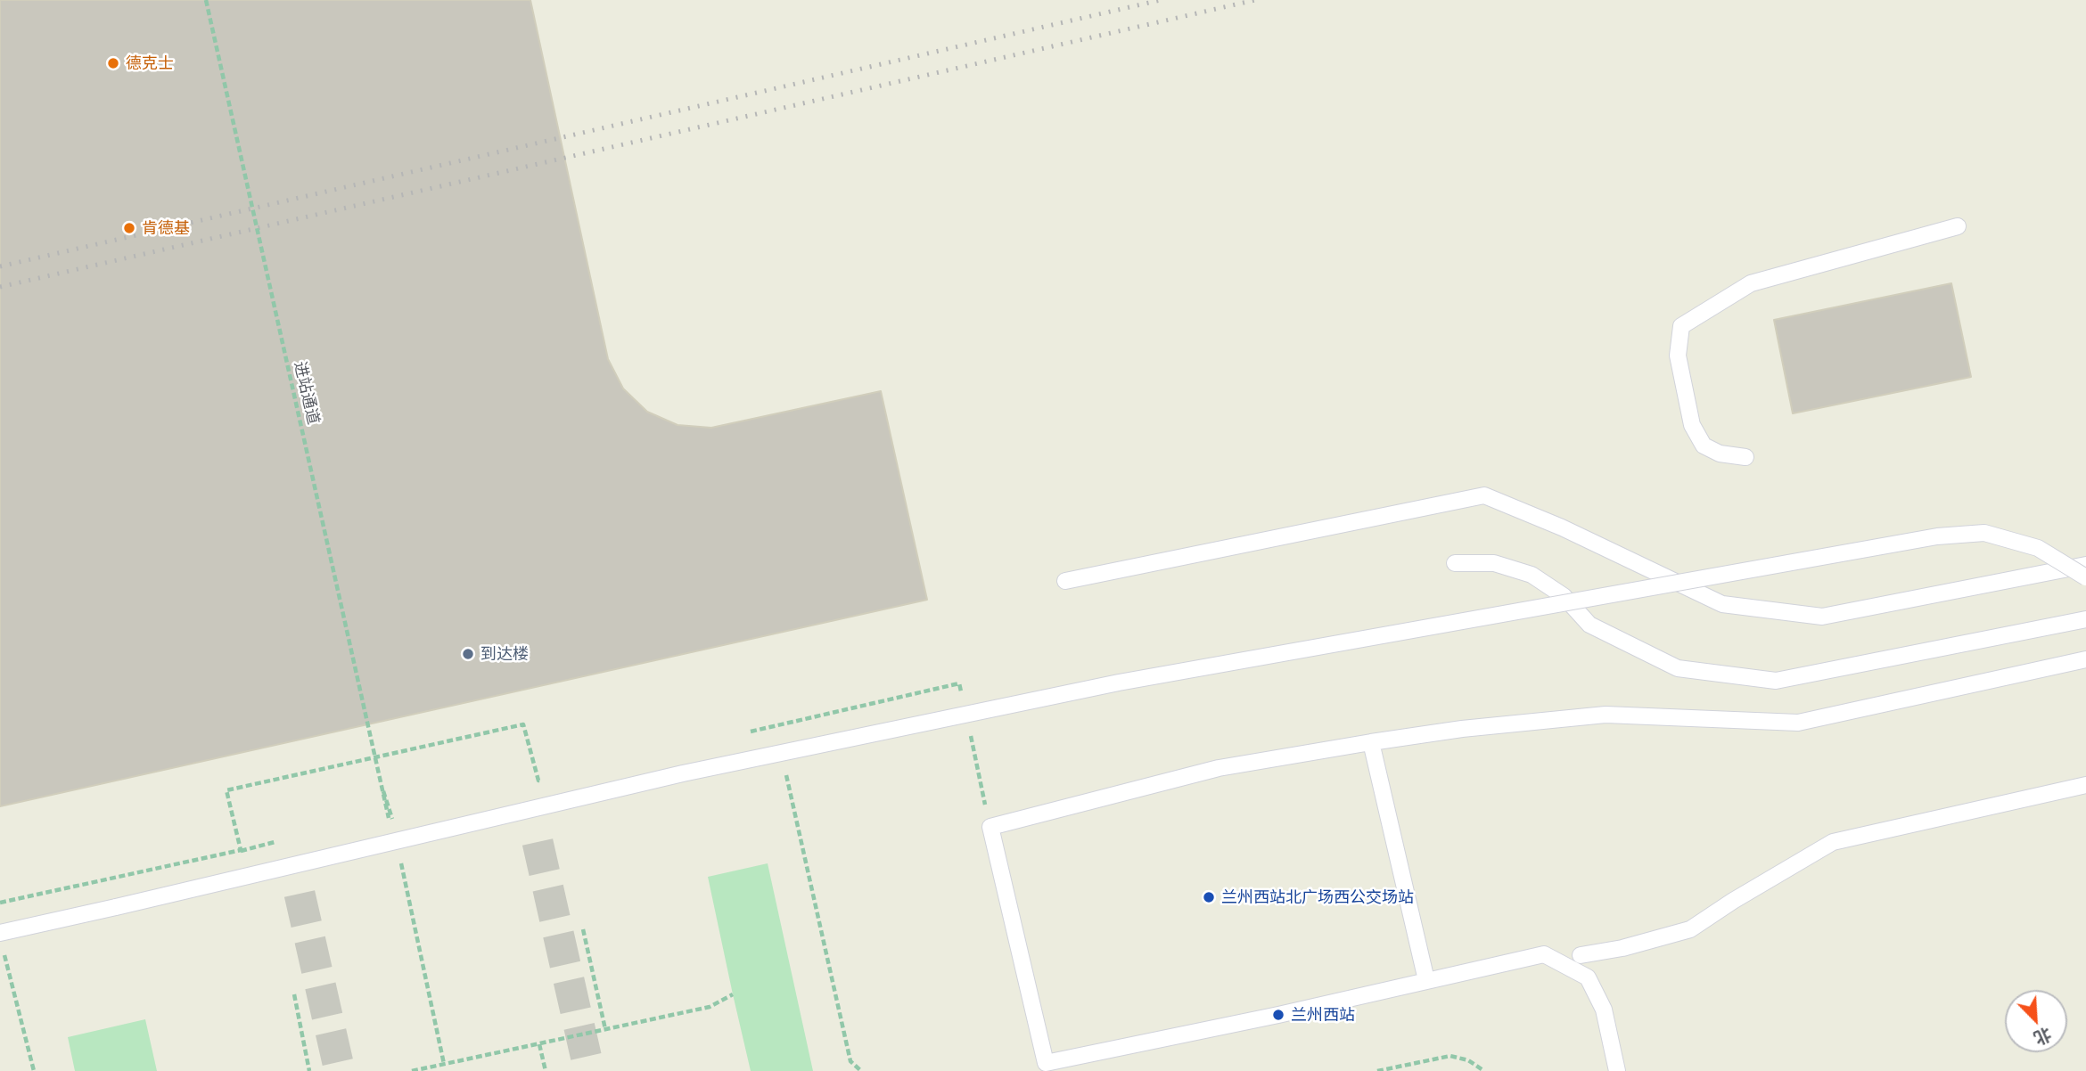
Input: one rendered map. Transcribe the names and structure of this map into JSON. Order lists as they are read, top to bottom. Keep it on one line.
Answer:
{"streets":{"path":["进站通道"]},"places":["德克士","肯德基","到达楼","兰州西站北广场西公交场站","兰州西站"],"north":"bottom right"}
